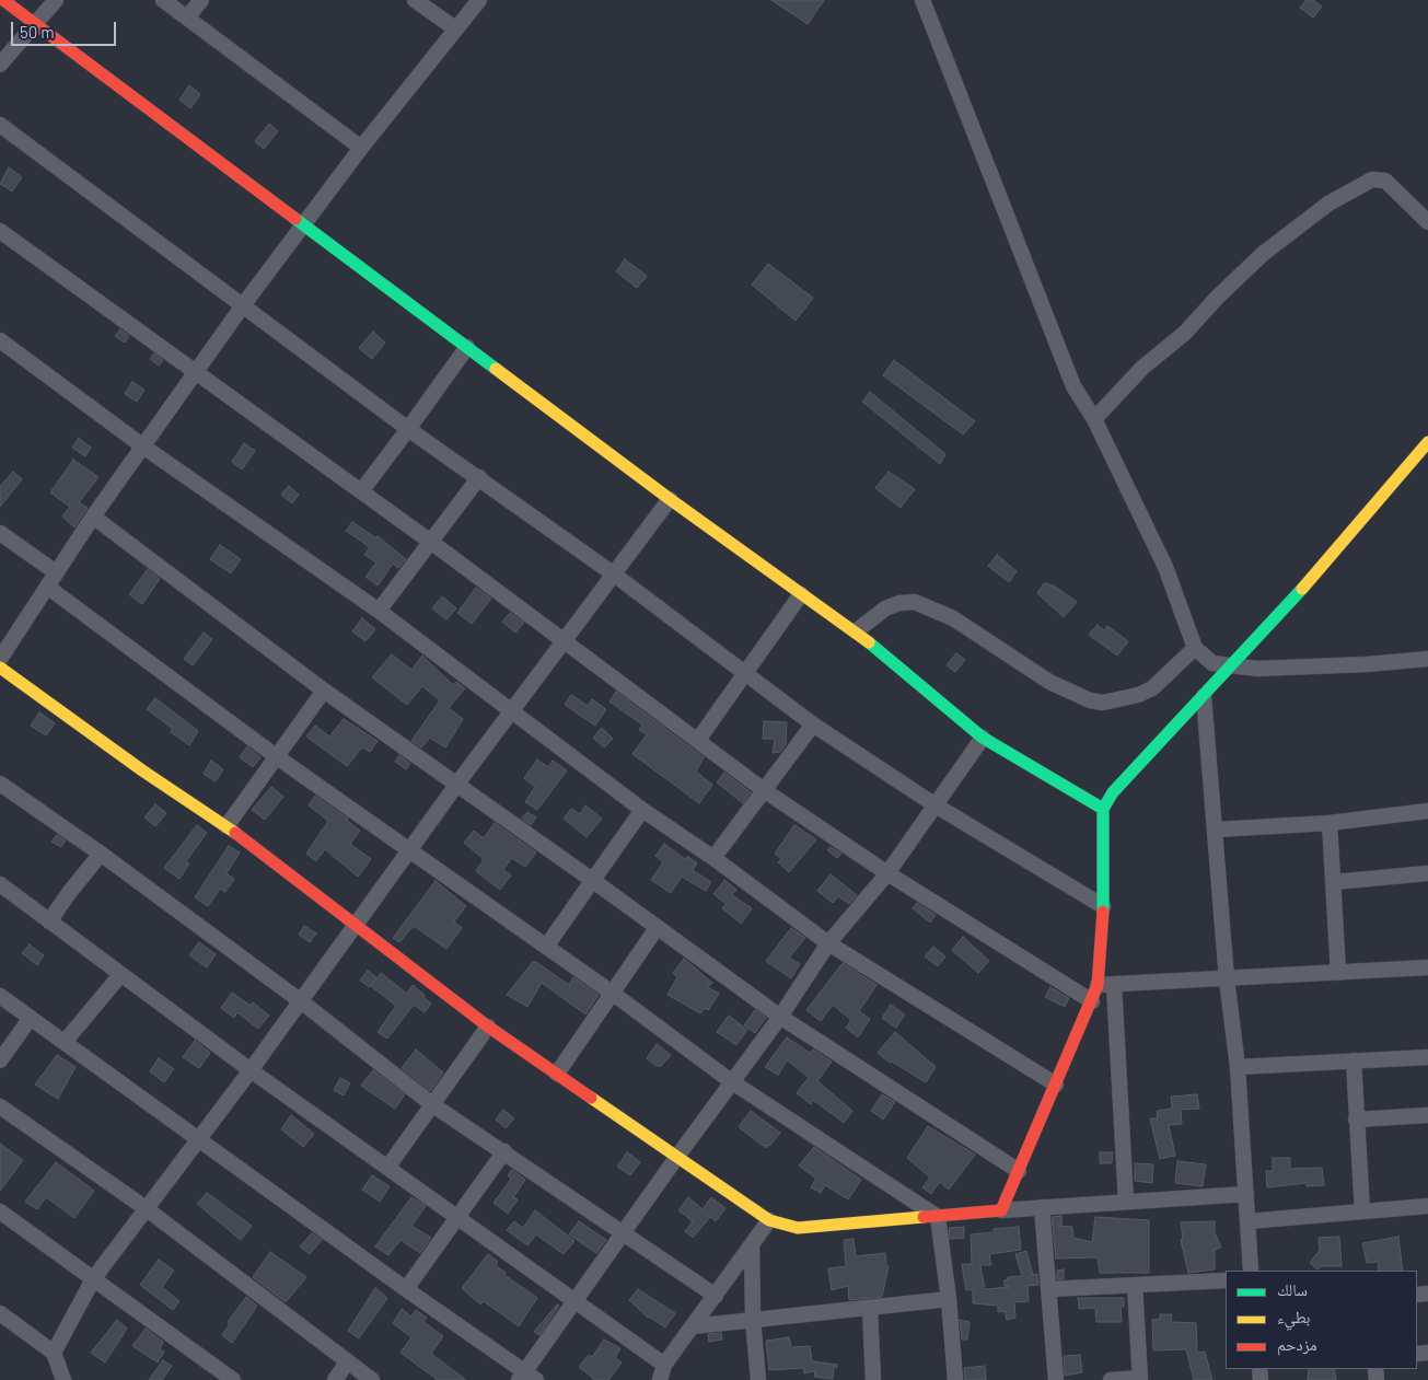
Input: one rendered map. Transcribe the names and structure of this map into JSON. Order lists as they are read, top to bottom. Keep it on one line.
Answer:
{"legend":["سالك","بطيء","مزدحم"],"scale_bar":"50 m"}
